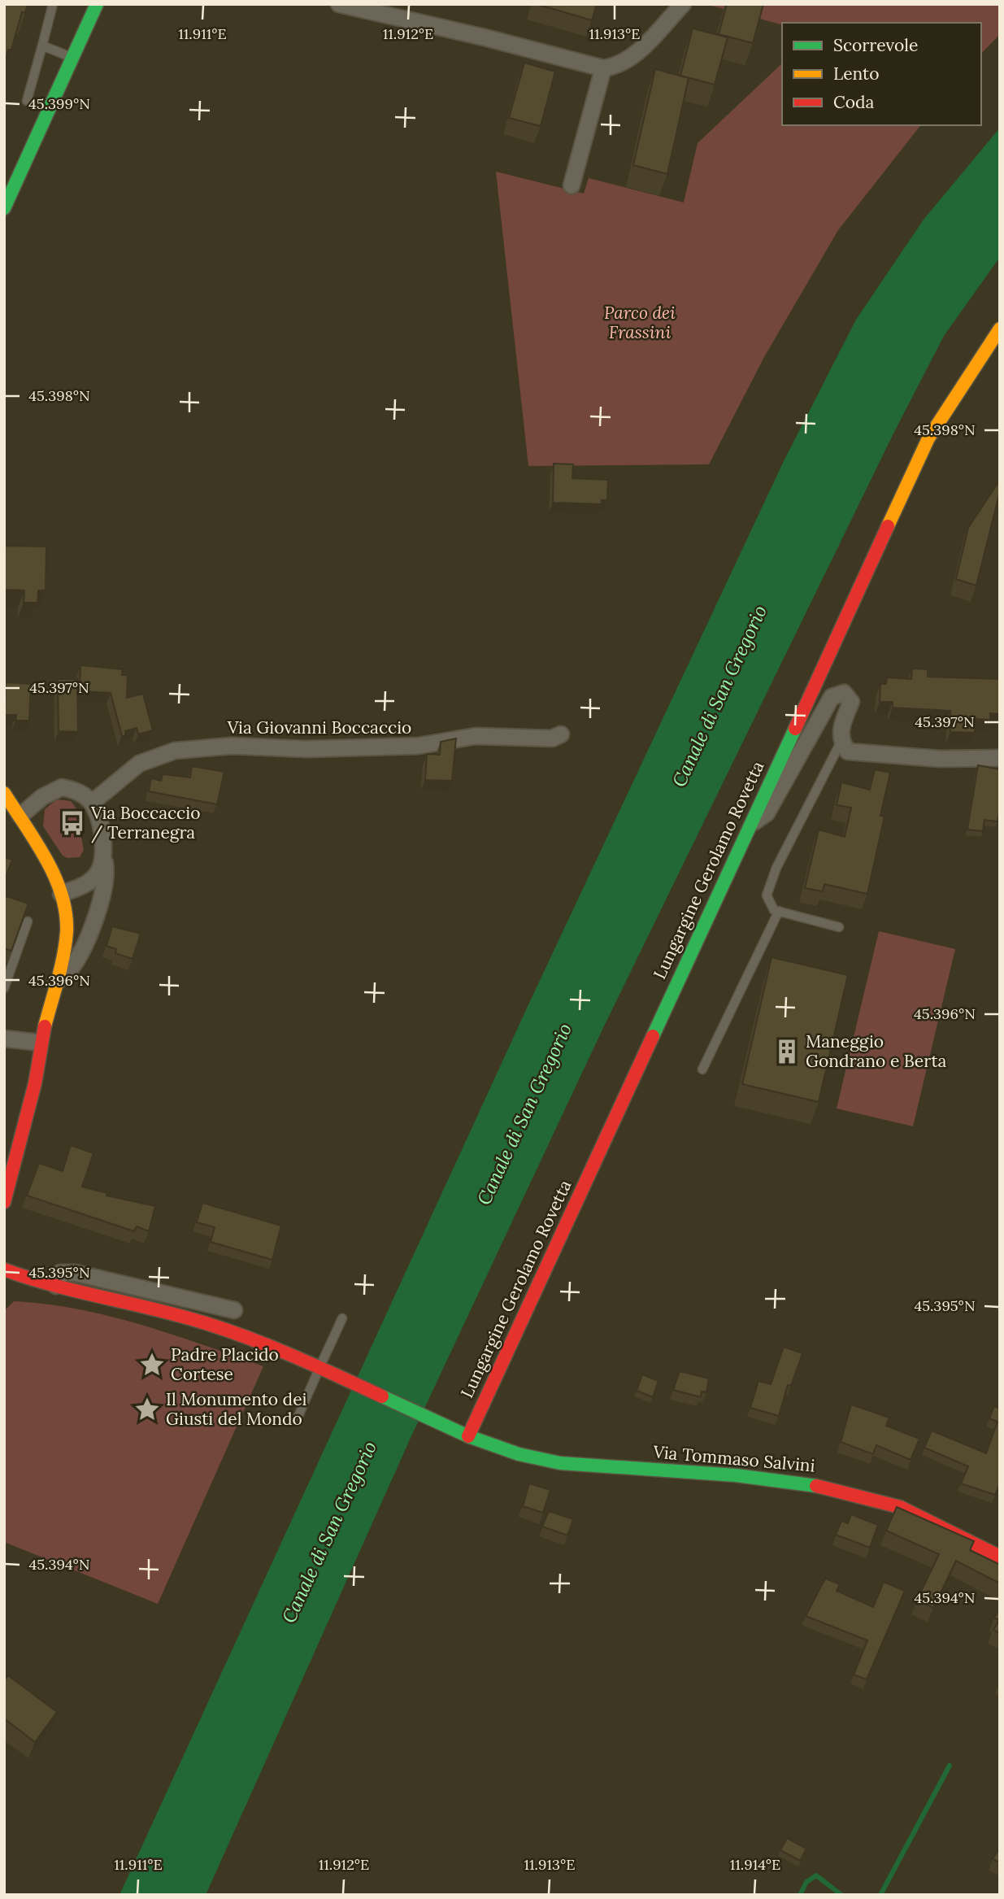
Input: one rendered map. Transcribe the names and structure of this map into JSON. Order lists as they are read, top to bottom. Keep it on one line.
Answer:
{"streets":{"street":["Via Giovanni Boccaccio","Lungargine Gerolamo Rovetta","Via Tommaso Salvini"]},"crossings":[["Lungargine Gerolamo Rovetta","Via Tommaso Salvini"]],"water":["Canale di San Gregorio"],"parks":["Parco dei Frassini"],"places":{"bus stop":["Via Boccaccio / Terranegra"],"building":["Maneggio Gondrano e Berta"],"place":["Padre Placido Cortese","Il Monumento dei Giusti del Mondo"]},"legend":["Scorrevole","Lento","Coda"],"coordinates":["11.911°E","11.912°E","11.913°E","45.399°N","45.398°N","45.397°N","45.396°N","45.395°N","45.394°N","11.914°E"]}
